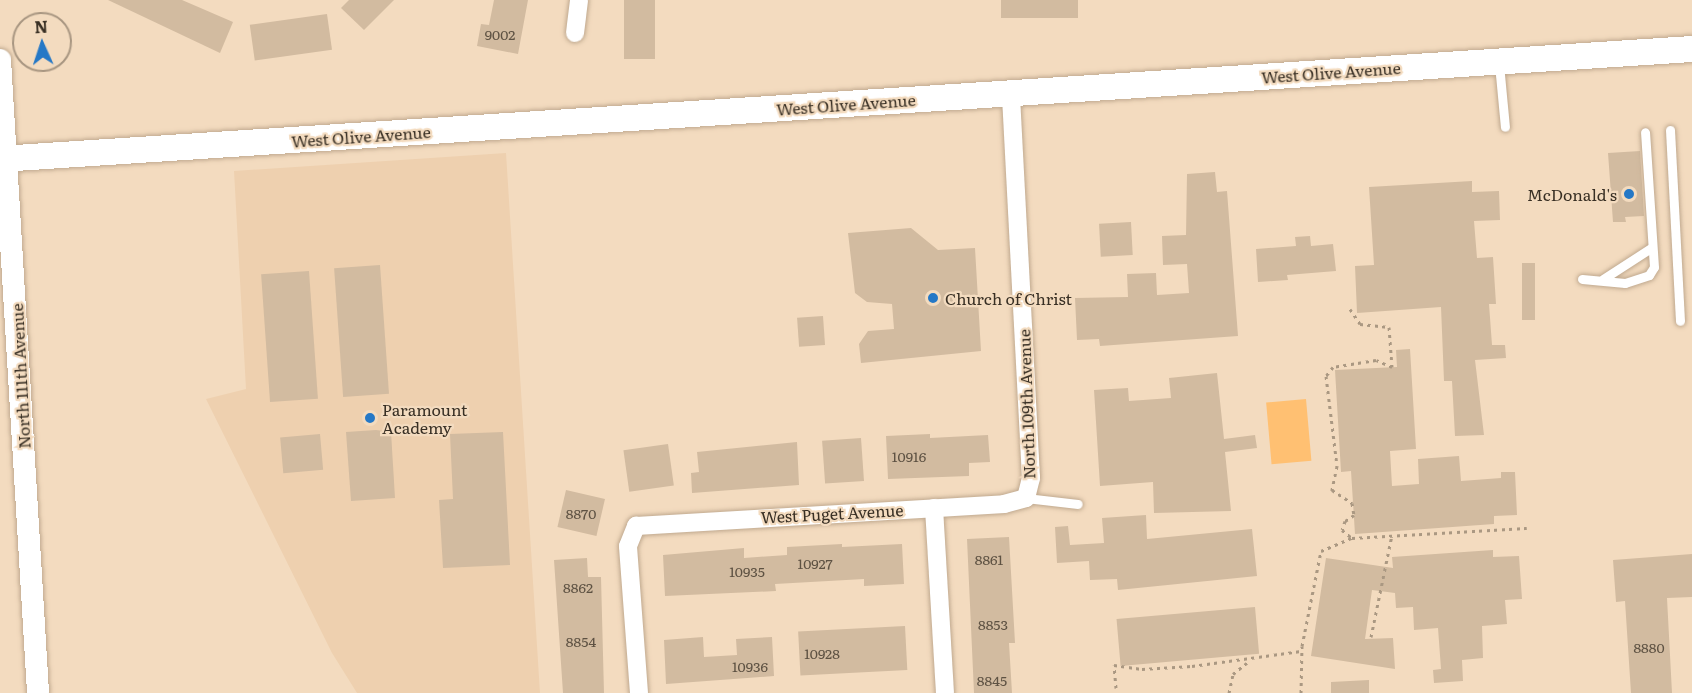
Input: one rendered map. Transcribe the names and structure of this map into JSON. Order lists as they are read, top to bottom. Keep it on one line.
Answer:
{"streets":{"main road":["West Olive Avenue"],"street":["North 111th Avenue","North 109th Avenue","West Puget Avenue"]},"crossings":[["West Olive Avenue","North 111th Avenue"],["West Olive Avenue","North 109th Avenue"],["North 109th Avenue","West Puget Avenue"]],"places":["McDonald's","Church of Christ","Paramount Academy"],"house_numbers":["9002","10916","8870","8861","10927","10935","8862","8853","8854","8880","10928","10936","8845"],"north":"top"}
